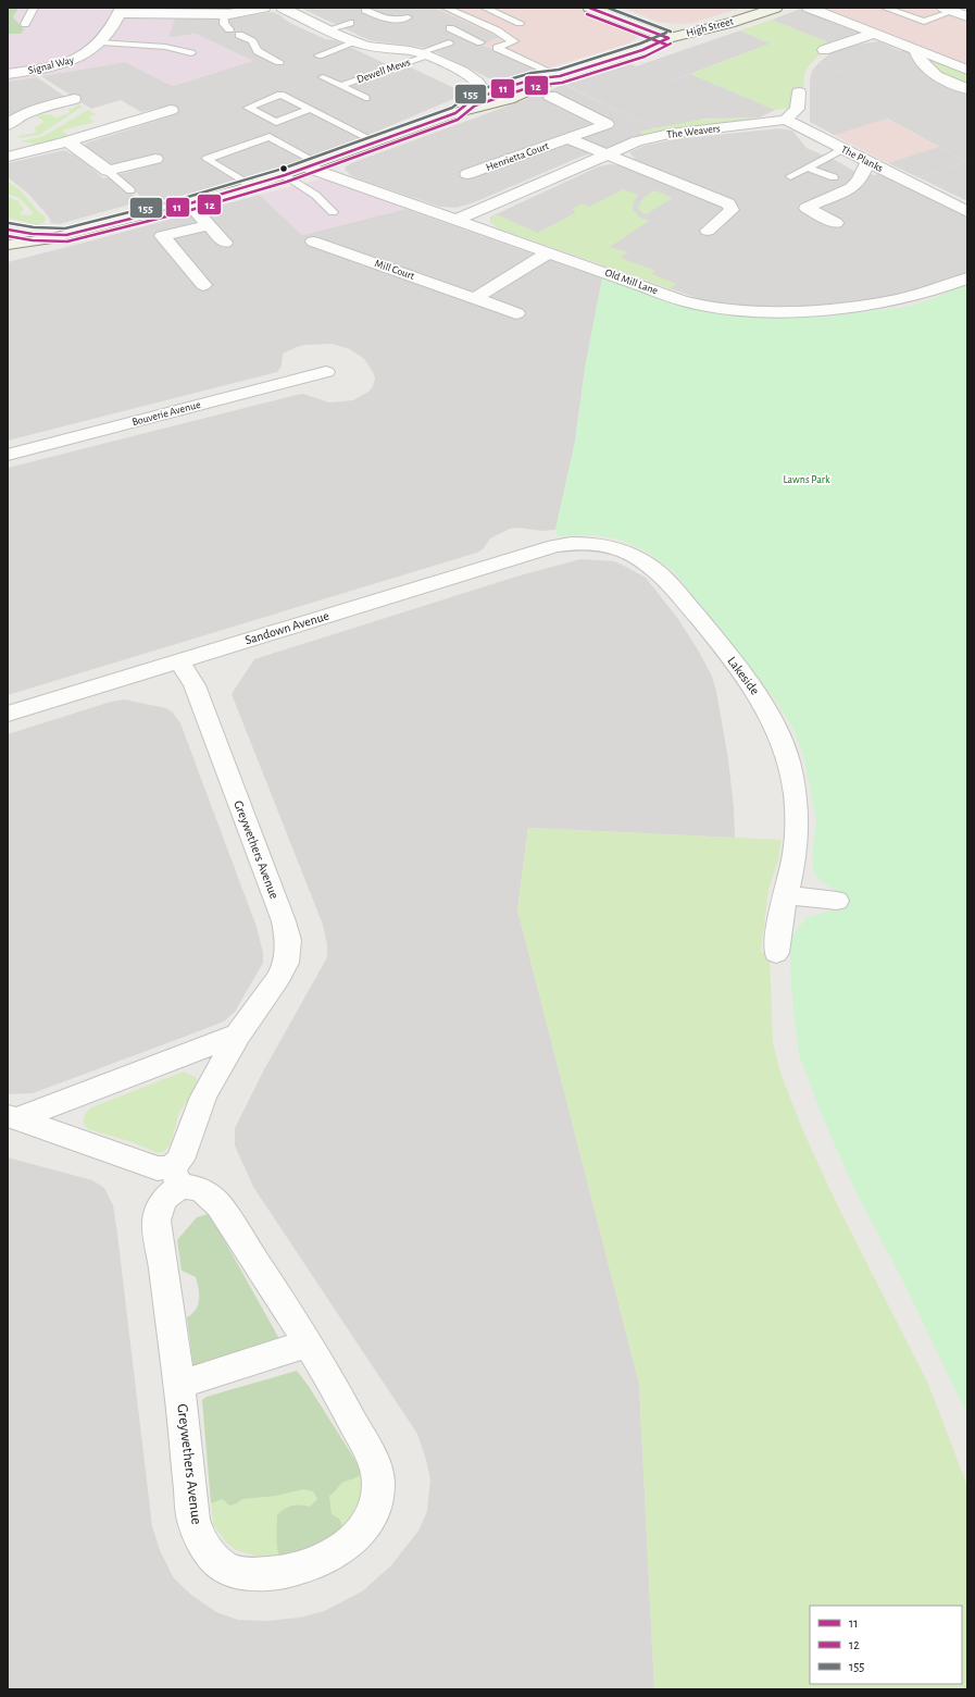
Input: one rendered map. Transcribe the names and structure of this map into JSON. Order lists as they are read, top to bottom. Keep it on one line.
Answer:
{"streets":{"main road":["High Street"],"street":["Signal Way","Dewell Mews","The Weavers","Henrietta Court","The Planks","Mill Court","Old Mill Lane","Bouverie Avenue","Sandown Avenue","Lakeside","Greywethers Avenue"]},"crossings":[["The Weavers","The Planks"],["The Weavers","Old Mill Lane"],["Sandown Avenue","Lakeside"],["Sandown Avenue","Greywethers Avenue"]],"parks":["Lawns Park"],"lines":["transit line 11","transit line 155","transit line 12"],"legend":["11","12","155"]}
